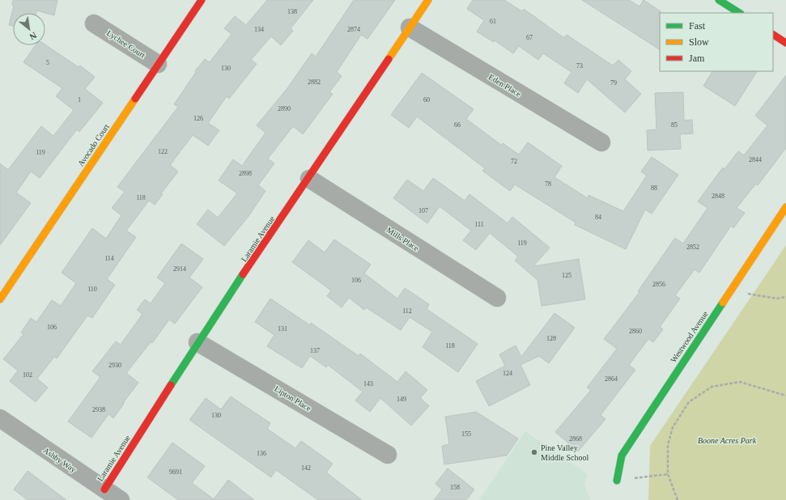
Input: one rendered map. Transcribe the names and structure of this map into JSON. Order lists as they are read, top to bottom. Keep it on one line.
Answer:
{"streets":{"street":["Lychee Court","Eden Place","Avocado Court","Laramie Avenue","Mills Place","Westwood Avenue","Lipton Place","Ashby Way"]},"crossings":[["Lychee Court","Avocado Court"],["Eden Place","Laramie Avenue"],["Laramie Avenue","Mills Place"],["Laramie Avenue","Lipton Place"],["Laramie Avenue","Ashby Way"]],"parks":["Boone Acres Park"],"places":["Pine Valley Middle School"],"house_numbers":["138","61","134","2874","67","5","73","130","2882","79","1","60","2890","126","66","85","122","119","2844","72","2898","78","88","2848","118","107","84","111","119","2852","114","2914","125","106","2856","110","112","106","131","2860","128","118","137","2930","124","102","2864","143","149","2938","130","155","2868","136","142","9691","158"],"legend":["Fast","Slow","Jam"],"north":"bottom right"}
